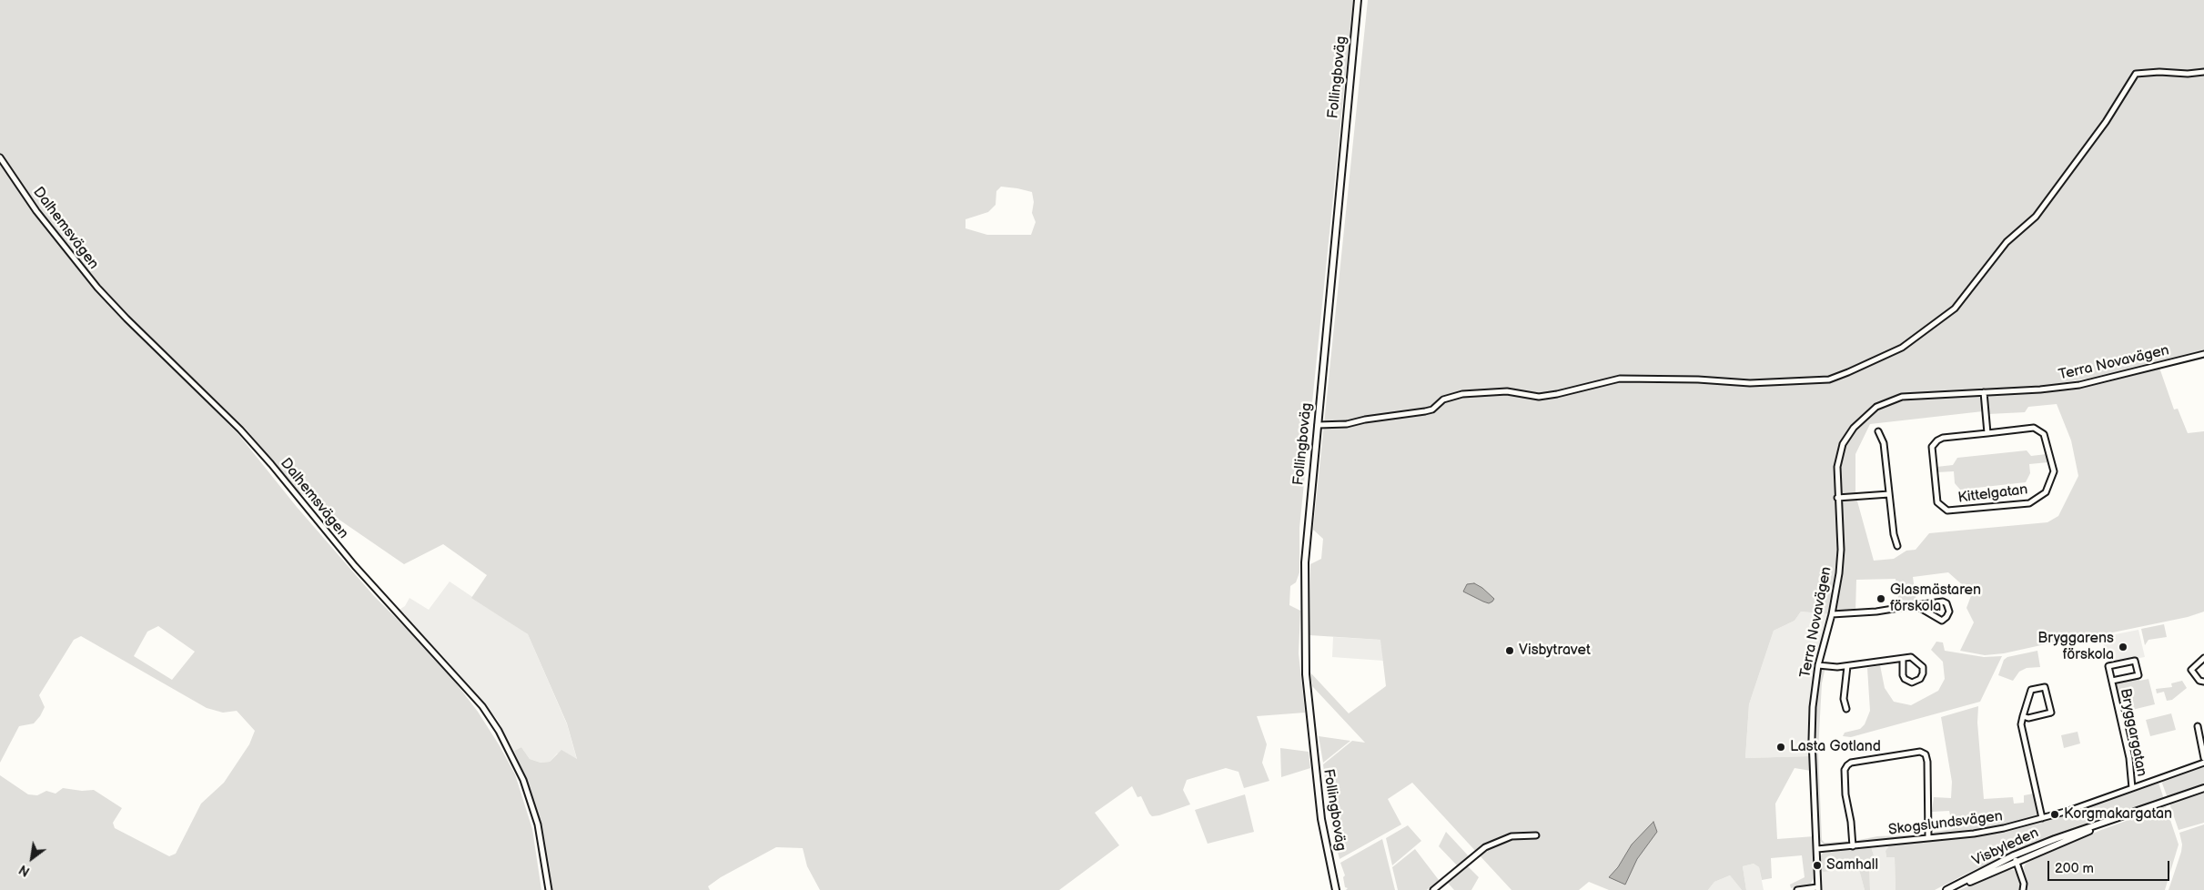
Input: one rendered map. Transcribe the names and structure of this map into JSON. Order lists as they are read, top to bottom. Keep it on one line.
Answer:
{"streets":{"main road":["Follingboväg","Visbyleden"],"street":["Dalhemsvägen","Terra Novavägen","Kittelgatan","Bryggargatan","Skogslundsvägen"]},"crossings":[["Terra Novavägen","Skogslundsvägen"],["Bryggargatan","Skogslundsvägen"]],"places":["Glasmästaren förskola","Bryggarens förskola","Visbytravet","Lasta Gotland","Korgmakargatan","Samhall"],"scale_bar":"200 m","north":"bottom left"}
